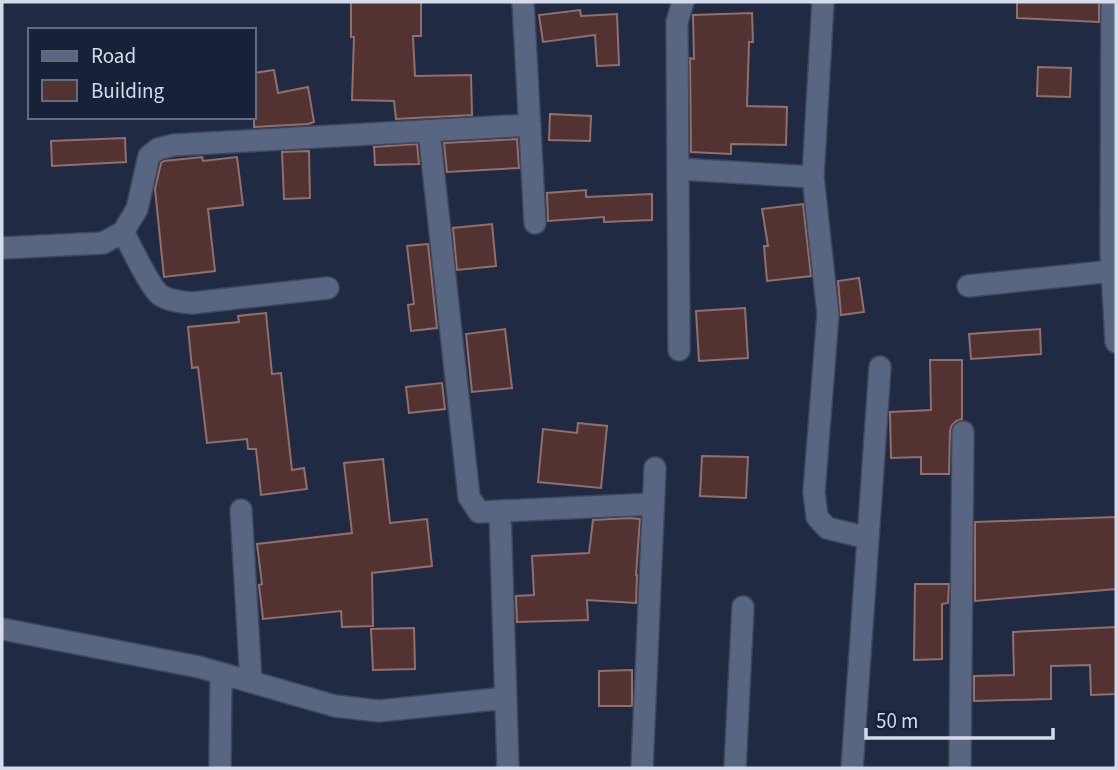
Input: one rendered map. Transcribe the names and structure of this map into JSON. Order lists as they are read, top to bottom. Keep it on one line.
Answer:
{"legend":["Road","Building"],"scale_bar":"50 m"}
